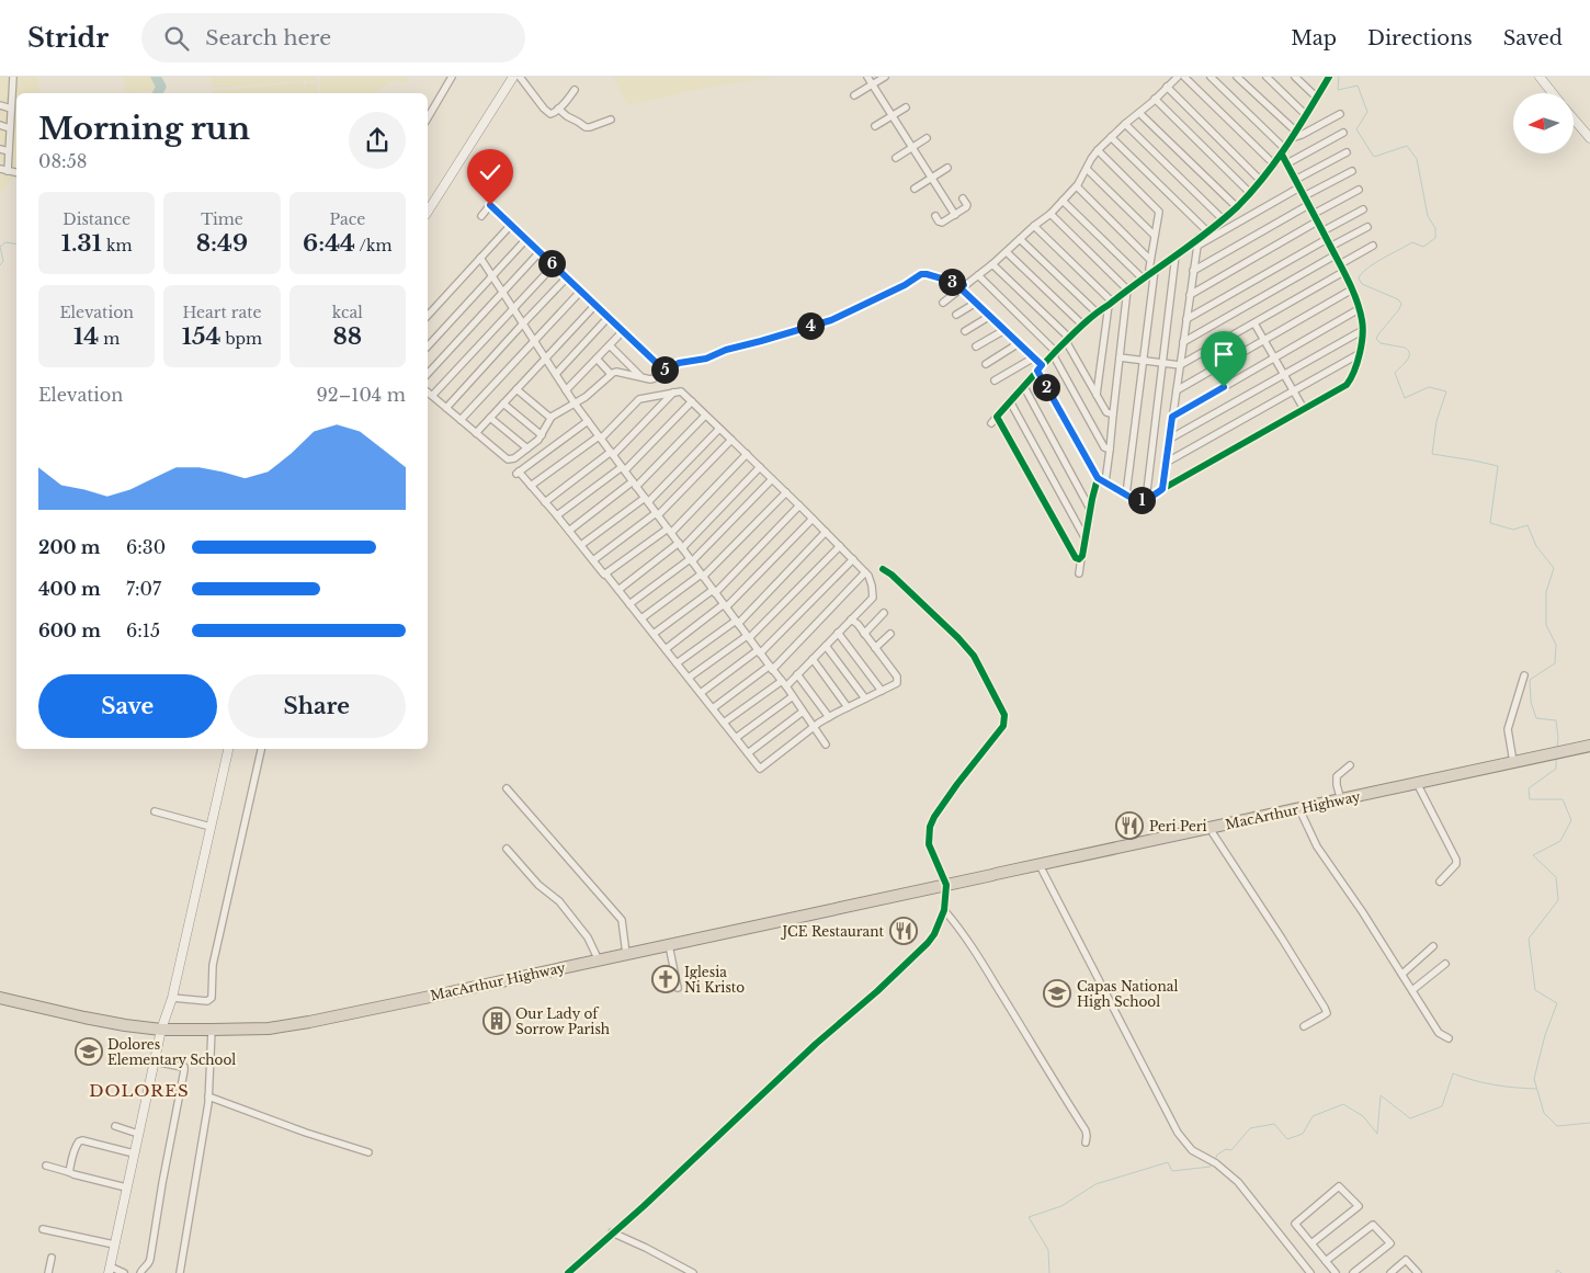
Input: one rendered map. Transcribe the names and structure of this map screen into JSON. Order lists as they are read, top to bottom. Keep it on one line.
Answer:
{"streets":{"highway":["MacArthur Highway"]},"districts":["DOLORES"],"places":{"restaurant":["Peri Peri","JCE Restaurant"],"church":["Iglesia Ni Kristo"],"school or university":["Capas National High School","Dolores Elementary School"],"building":["Our Lady of Sorrow Parish"]},"north":"left","page":{"header":"Stridr","search":"Search here","nav":["Map","Directions","Saved"],"heading":["Morning run","08:58"],"stats":[["Distance","1.31 km"],["Time","8:49"],["Pace","6:44 /km"],["Elevation","14 m"],["Heart rate","154 bpm"],["kcal","88"]],"pins":["6","3","4","5","2","1"],"chart":["Elevation","92–104 m"],"list":[{"name":"200 m","note":"6:30"},{"name":"400 m","note":"7:07"},{"name":"600 m","note":"6:15"}],"buttons":["Save","Share"]}}
